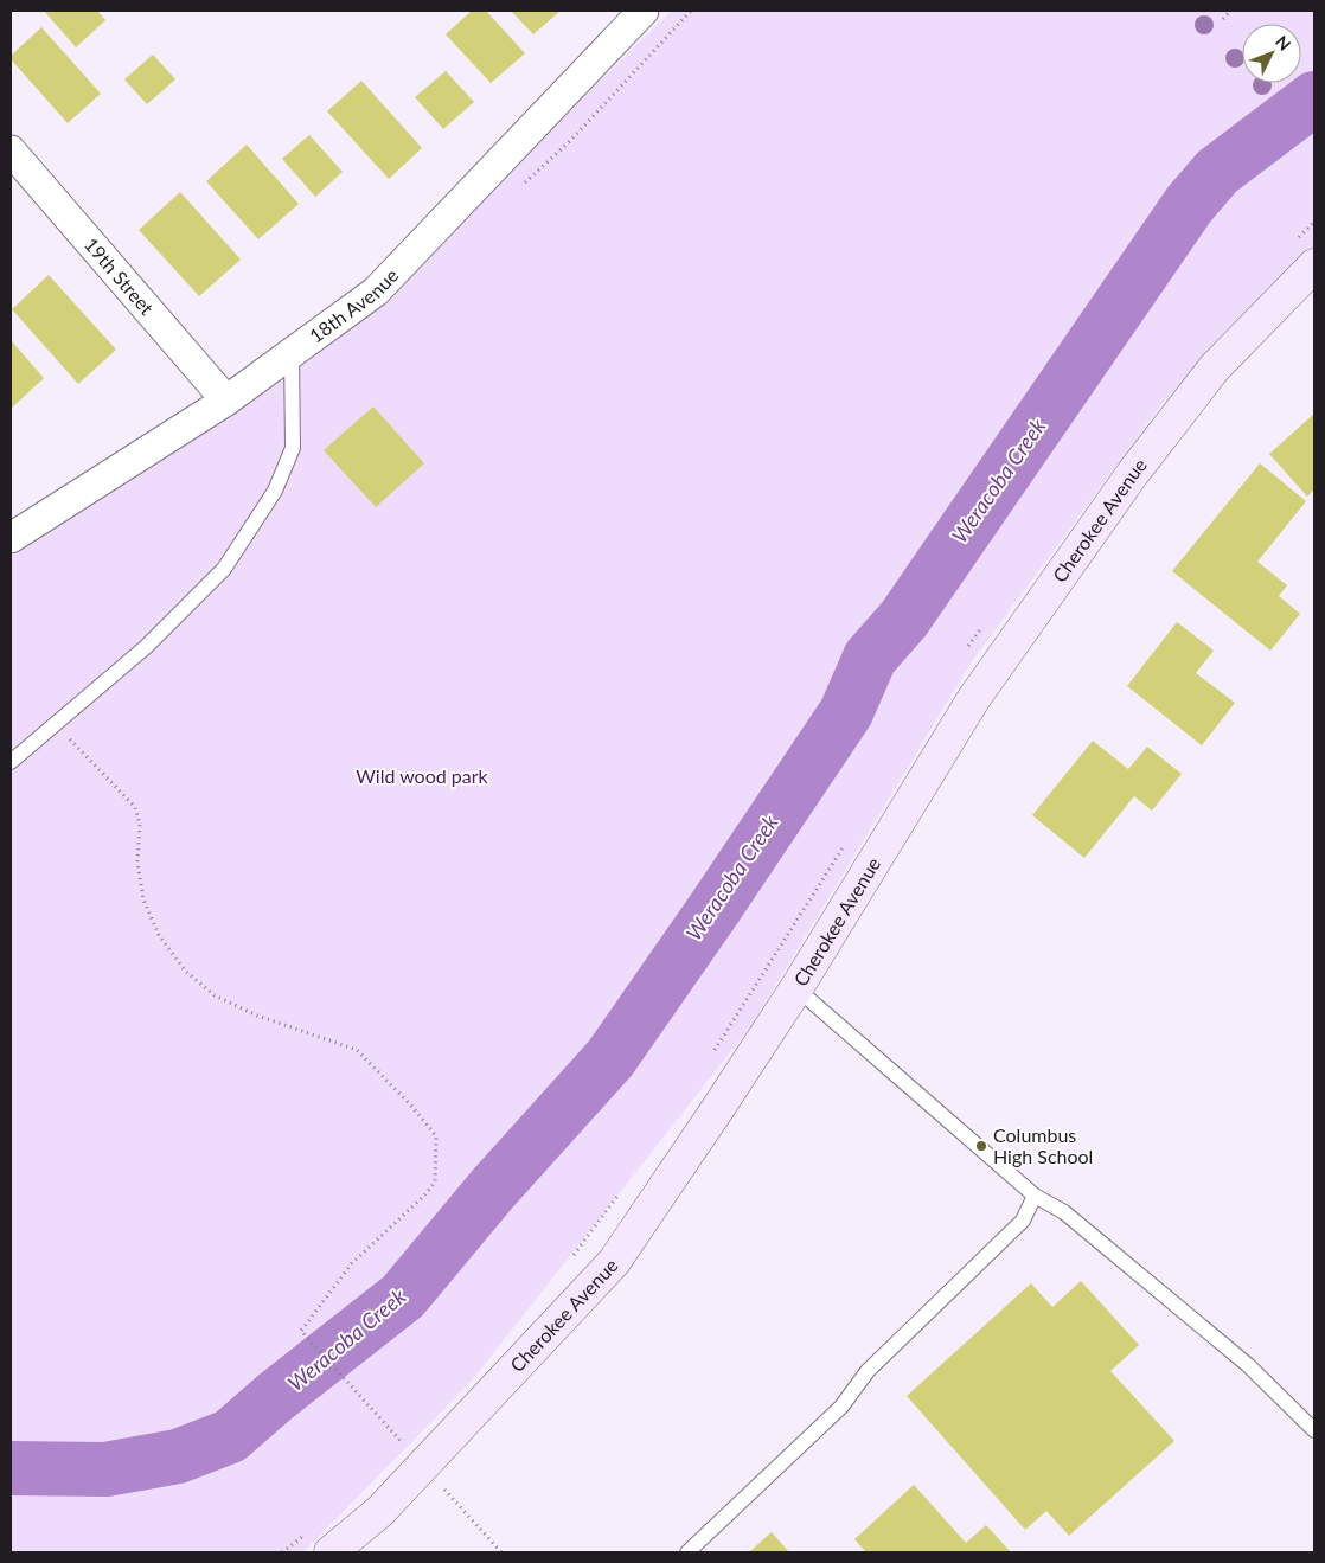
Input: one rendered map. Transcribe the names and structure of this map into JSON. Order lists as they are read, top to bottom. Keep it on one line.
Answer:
{"streets":{"street":["19th Street","18th Avenue","Cherokee Avenue"]},"crossings":[["19th Street","18th Avenue"]],"water":["Weracoba Creek"],"parks":["Wild wood park"],"places":["Columbus High School"],"north":"top right"}
